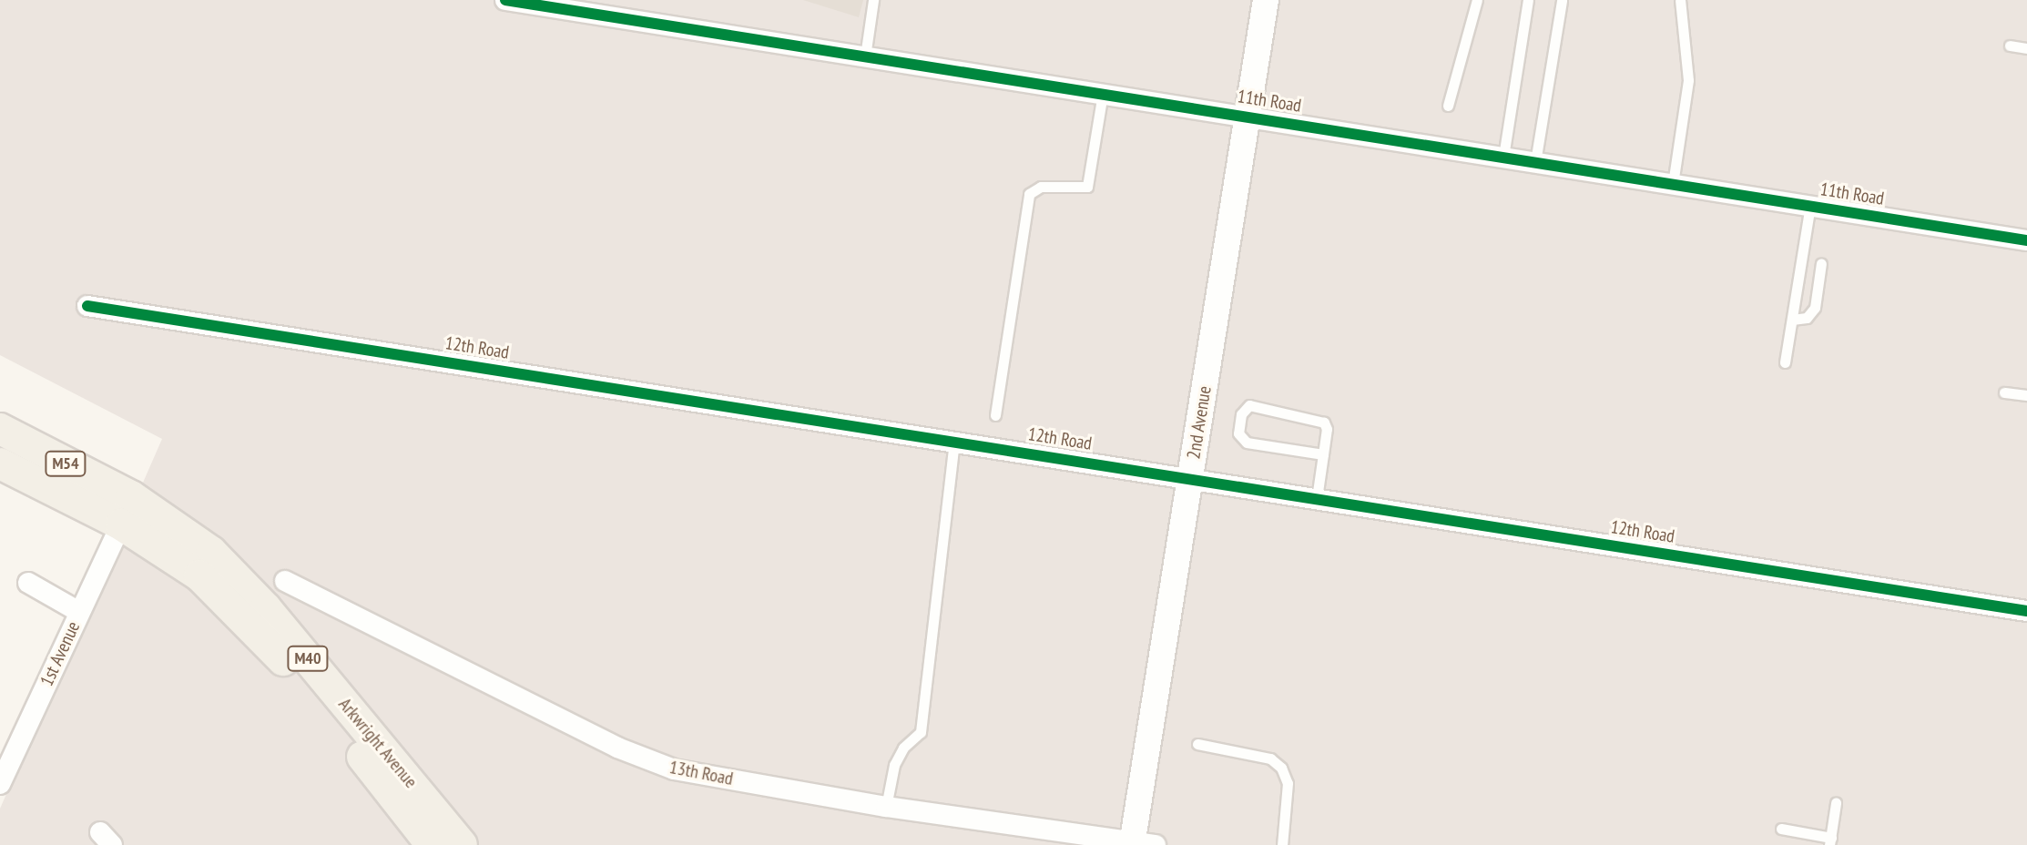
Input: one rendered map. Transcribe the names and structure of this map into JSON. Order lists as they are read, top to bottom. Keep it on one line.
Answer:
{"streets":{"main road":["M54","M40","Arkwright Avenue"],"street":["11th Road","12th Road","2nd Avenue","1st Avenue","13th Road"]},"crossings":[["11th Road","2nd Avenue"],["12th Road","2nd Avenue"],["2nd Avenue","13th Road"],["M54","1st Avenue"],["M54","Arkwright Avenue"],["1st Avenue","Arkwright Avenue"]]}
